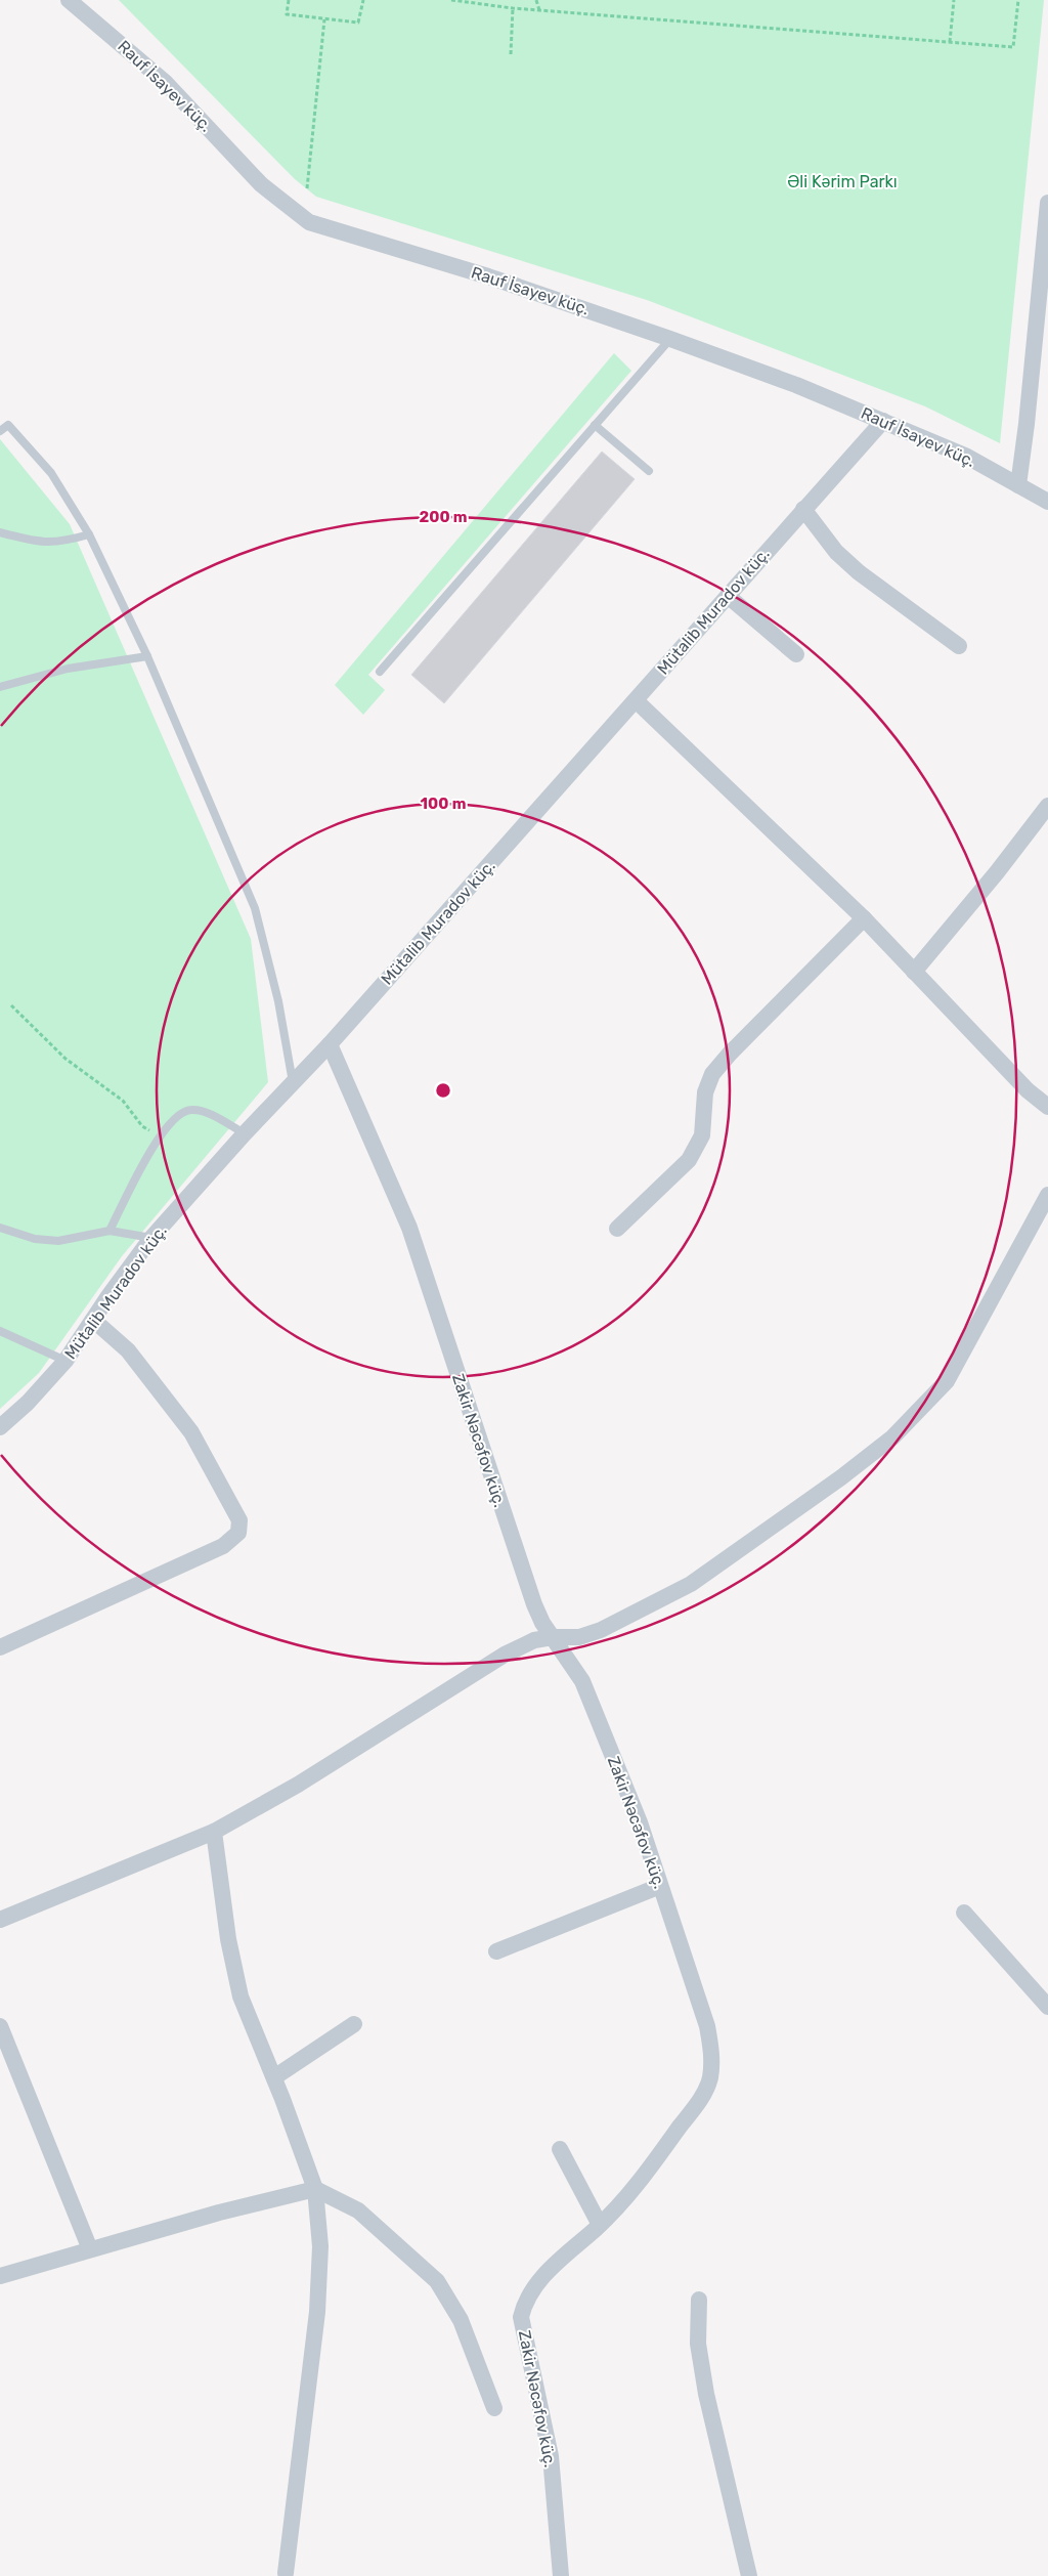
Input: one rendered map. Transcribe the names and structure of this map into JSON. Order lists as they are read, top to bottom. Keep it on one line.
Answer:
{"streets":{"street":["Rauf İsayev küç.","Mütalib Muradov küç.","Zakir Nəcəfov küç."]},"crossings":[["Rauf İsayev küç.","Mütalib Muradov küç."],["Mütalib Muradov küç.","Zakir Nəcəfov küç."]],"parks":["Əli Kərim Parkı"],"rings":["200 m","100 m"]}
